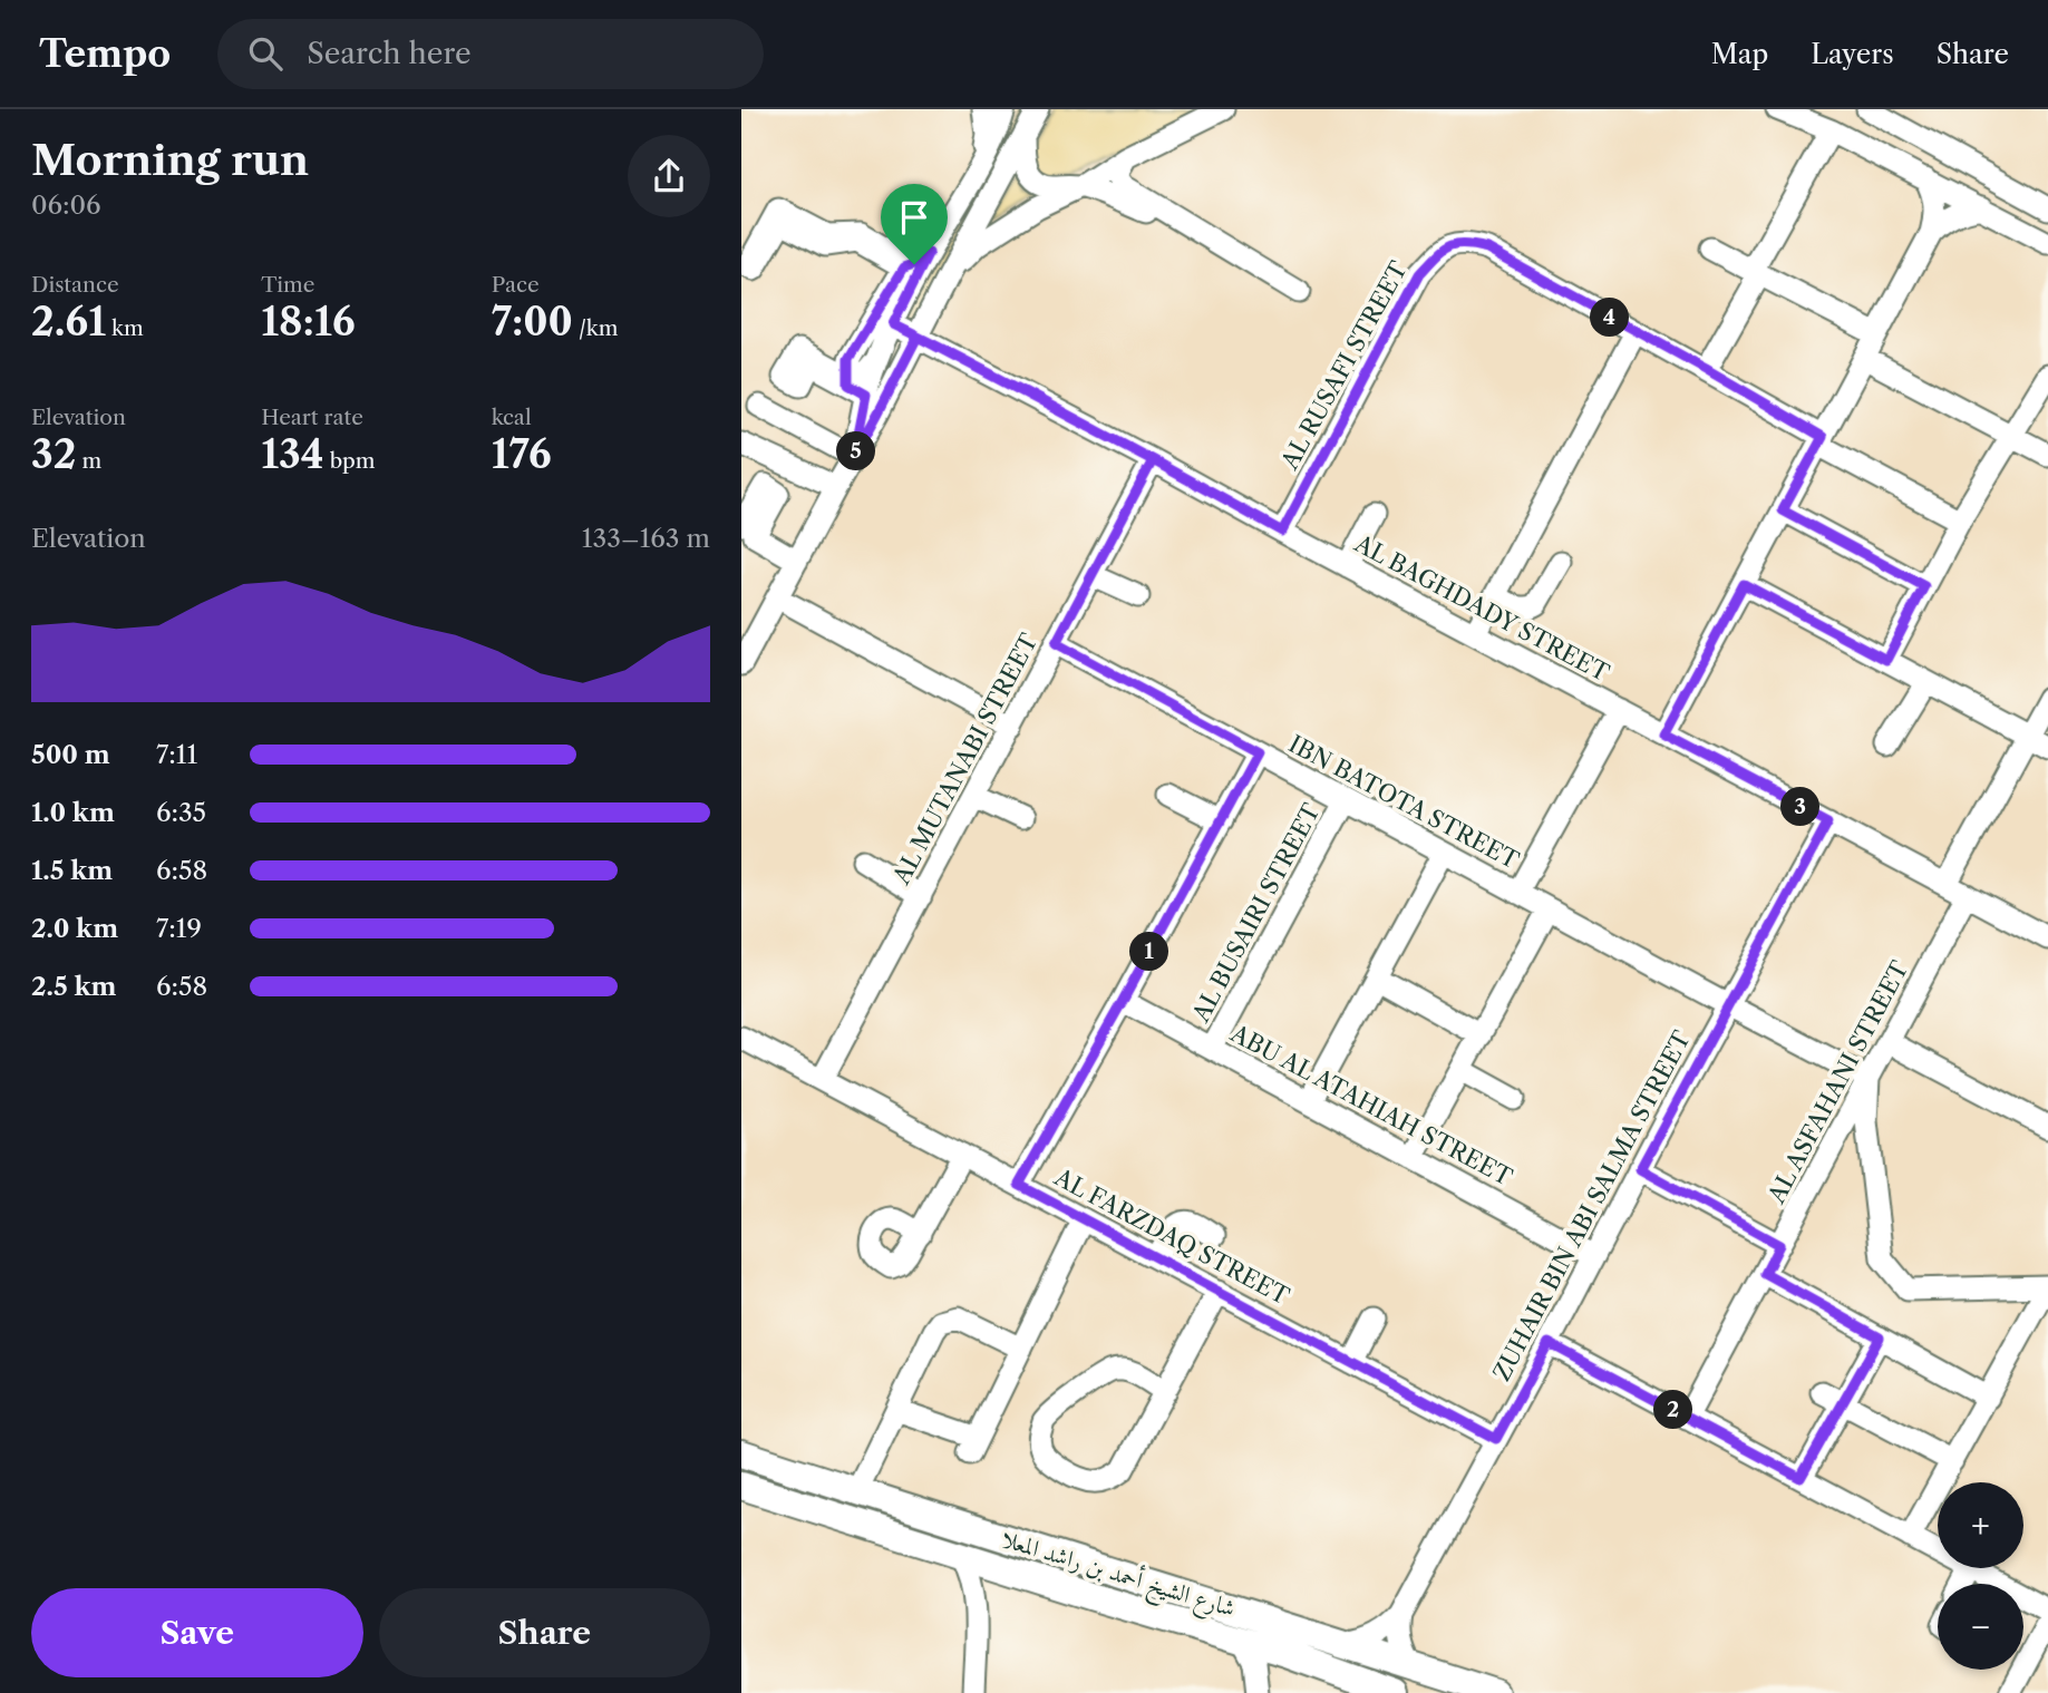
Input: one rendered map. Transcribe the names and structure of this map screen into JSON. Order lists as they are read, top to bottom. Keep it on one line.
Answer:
{"streets":{"main road":["شارع الشيخ أحمد بن راشد المعلا"],"street":["AL RUSAFI STREET","AL BAGHDADY STREET","AL MUTANABI STREET","IBN BATOTA STREET","AL BUSAIRI STREET","AL ASFAHANI STREET","ABU AL ATAHIAH STREET","ZUHAIR BIN ABI SALMA STREET","AL FARZDAQ STREET"]},"crossings":[["AL RUSAFI STREET","AL BAGHDADY STREET"],["AL BAGHDADY STREET","AL MUTANABI STREET"],["AL BAGHDADY STREET","AL ASFAHANI STREET"],["AL BAGHDADY STREET","ZUHAIR BIN ABI SALMA STREET"],["AL MUTANABI STREET","IBN BATOTA STREET"],["AL MUTANABI STREET","AL FARZDAQ STREET"],["IBN BATOTA STREET","AL BUSAIRI STREET"],["IBN BATOTA STREET","AL ASFAHANI STREET"],["IBN BATOTA STREET","ZUHAIR BIN ABI SALMA STREET"],["AL BUSAIRI STREET","ABU AL ATAHIAH STREET"],["ABU AL ATAHIAH STREET","ZUHAIR BIN ABI SALMA STREET"],["ZUHAIR BIN ABI SALMA STREET","AL FARZDAQ STREET"],["ZUHAIR BIN ABI SALMA STREET","شارع الشيخ أحمد بن راشد المعلا"]],"page":{"header":"Tempo","search":"Search here","nav":["Map","Layers","Share"],"heading":["Morning run","06:06"],"stats":[["Distance","2.61 km"],["Time","18:16"],["Pace","7:00 /km"],["Elevation","32 m"],["Heart rate","134 bpm"],["kcal","176"]],"pins":["4","5","3","1","2"],"chart":["Elevation","133–163 m"],"list":[{"name":"500 m","note":"7:11"},{"name":"1.0 km","note":"6:35"},{"name":"1.5 km","note":"6:58"},{"name":"2.0 km","note":"7:19"},{"name":"2.5 km","note":"6:58"}],"map_buttons":["+","−"],"buttons":["Save","Share"]}}
